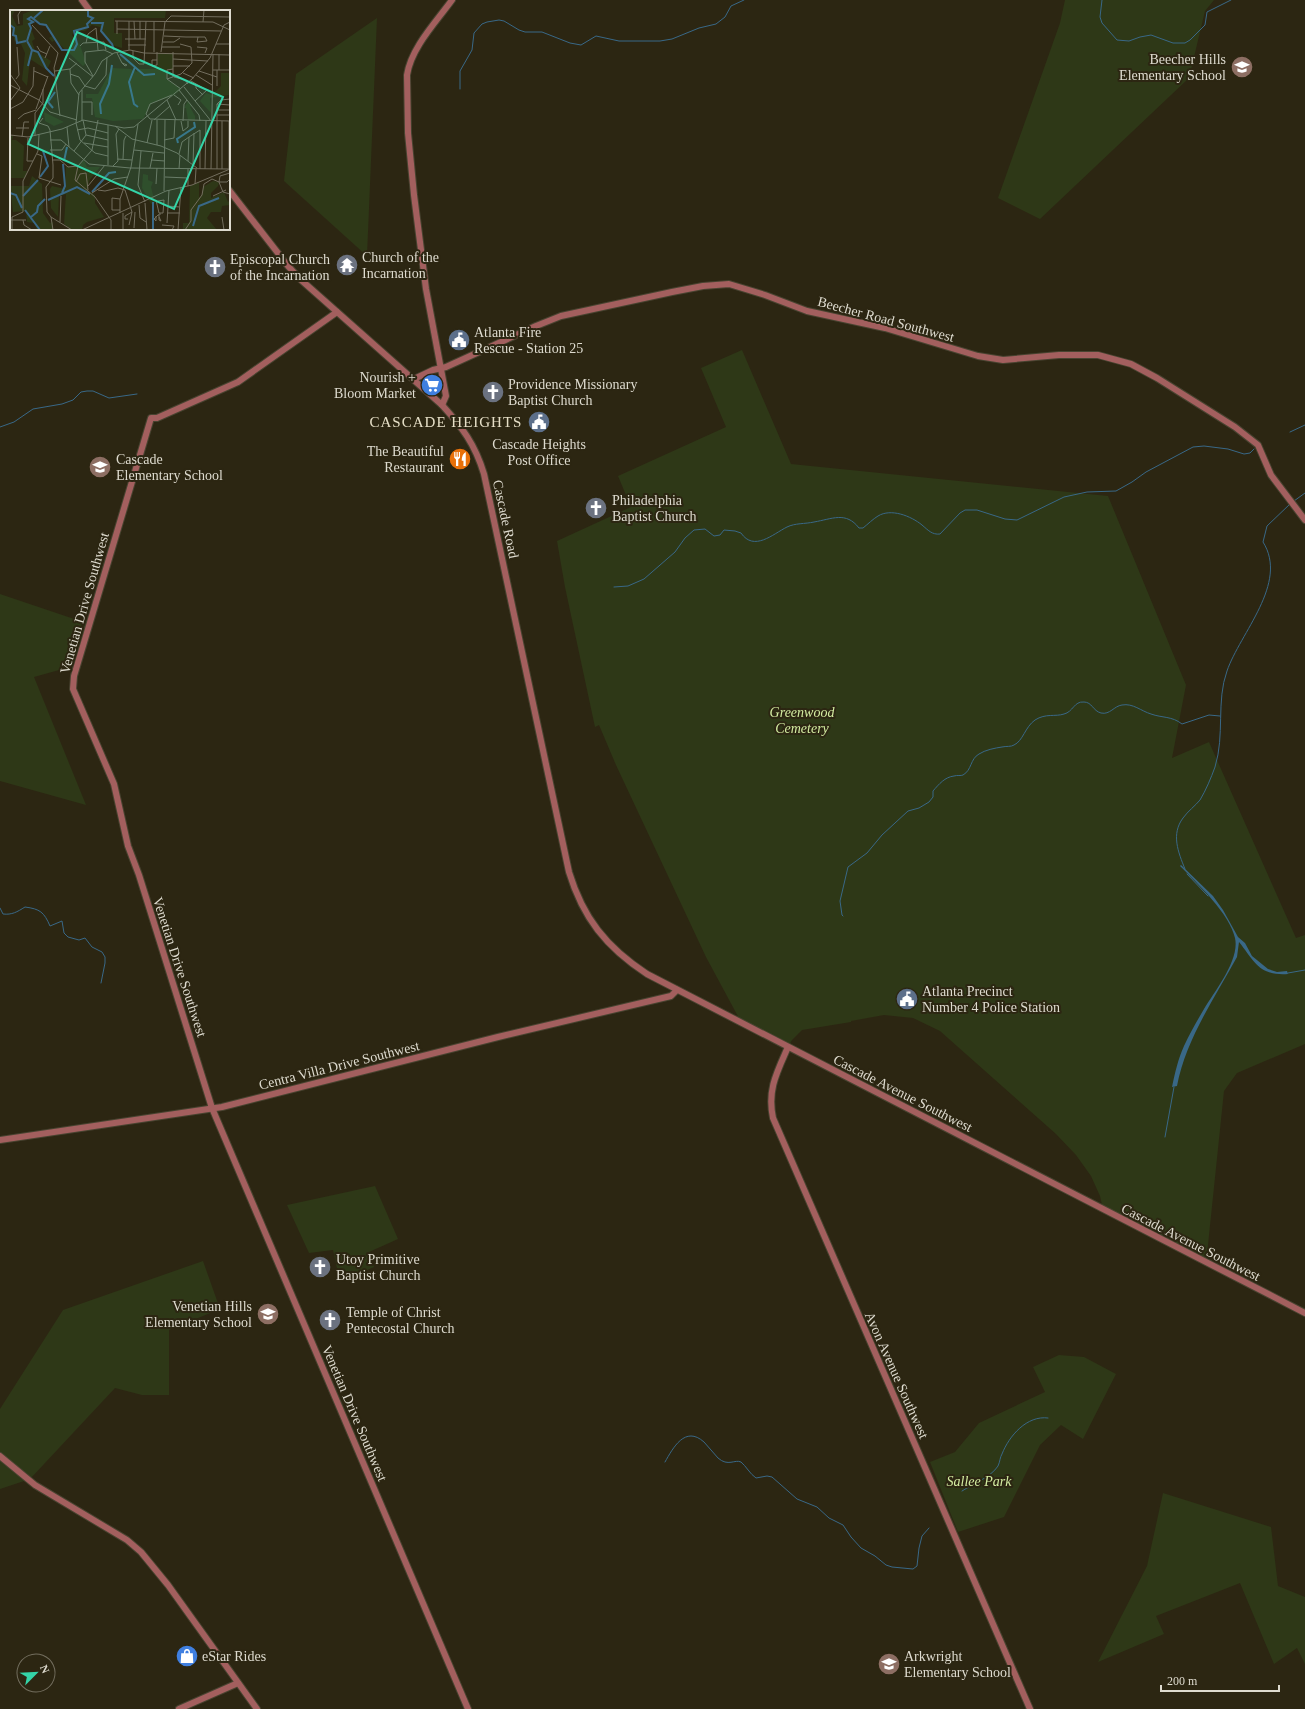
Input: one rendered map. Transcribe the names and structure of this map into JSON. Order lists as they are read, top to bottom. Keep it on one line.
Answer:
{"streets":{"street":["Beecher Road Southwest","Cascade Road","Venetian Drive Southwest","Centra Villa Drive Southwest","Cascade Avenue Southwest","Avon Avenue Southwest"]},"crossings":[["Beecher Road Southwest","Cascade Road"],["Cascade Road","Venetian Drive Southwest"],["Cascade Road","Cascade Avenue Southwest"],["Venetian Drive Southwest","Centra Villa Drive Southwest"],["Centra Villa Drive Southwest","Cascade Avenue Southwest"],["Cascade Avenue Southwest","Avon Avenue Southwest"]],"districts":["CASCADE HEIGHTS"],"parks":["Greenwood Cemetery","Sallee Park"],"places":{"school or university":["Beecher Hills Elementary School","Cascade Elementary School","Venetian Hills Elementary School","Arkwright Elementary School"],"temple":["Church of the Incarnation"],"church":["Episcopal Church of the Incarnation","Providence Missionary Baptist Church","Philadelphia Baptist Church","Utoy Primitive Baptist Church","Temple of Christ Pentecostal Church"],"public building":["Atlanta Fire Rescue - Station 25","Cascade Heights Post Office","Atlanta Precinct Number 4 Police Station"],"supermarket":["Nourish + Bloom Market"],"restaurant":["The Beautiful Restaurant"],"shop":["eStar Rides"]},"scale_bar":"200 m","north":"top right"}
